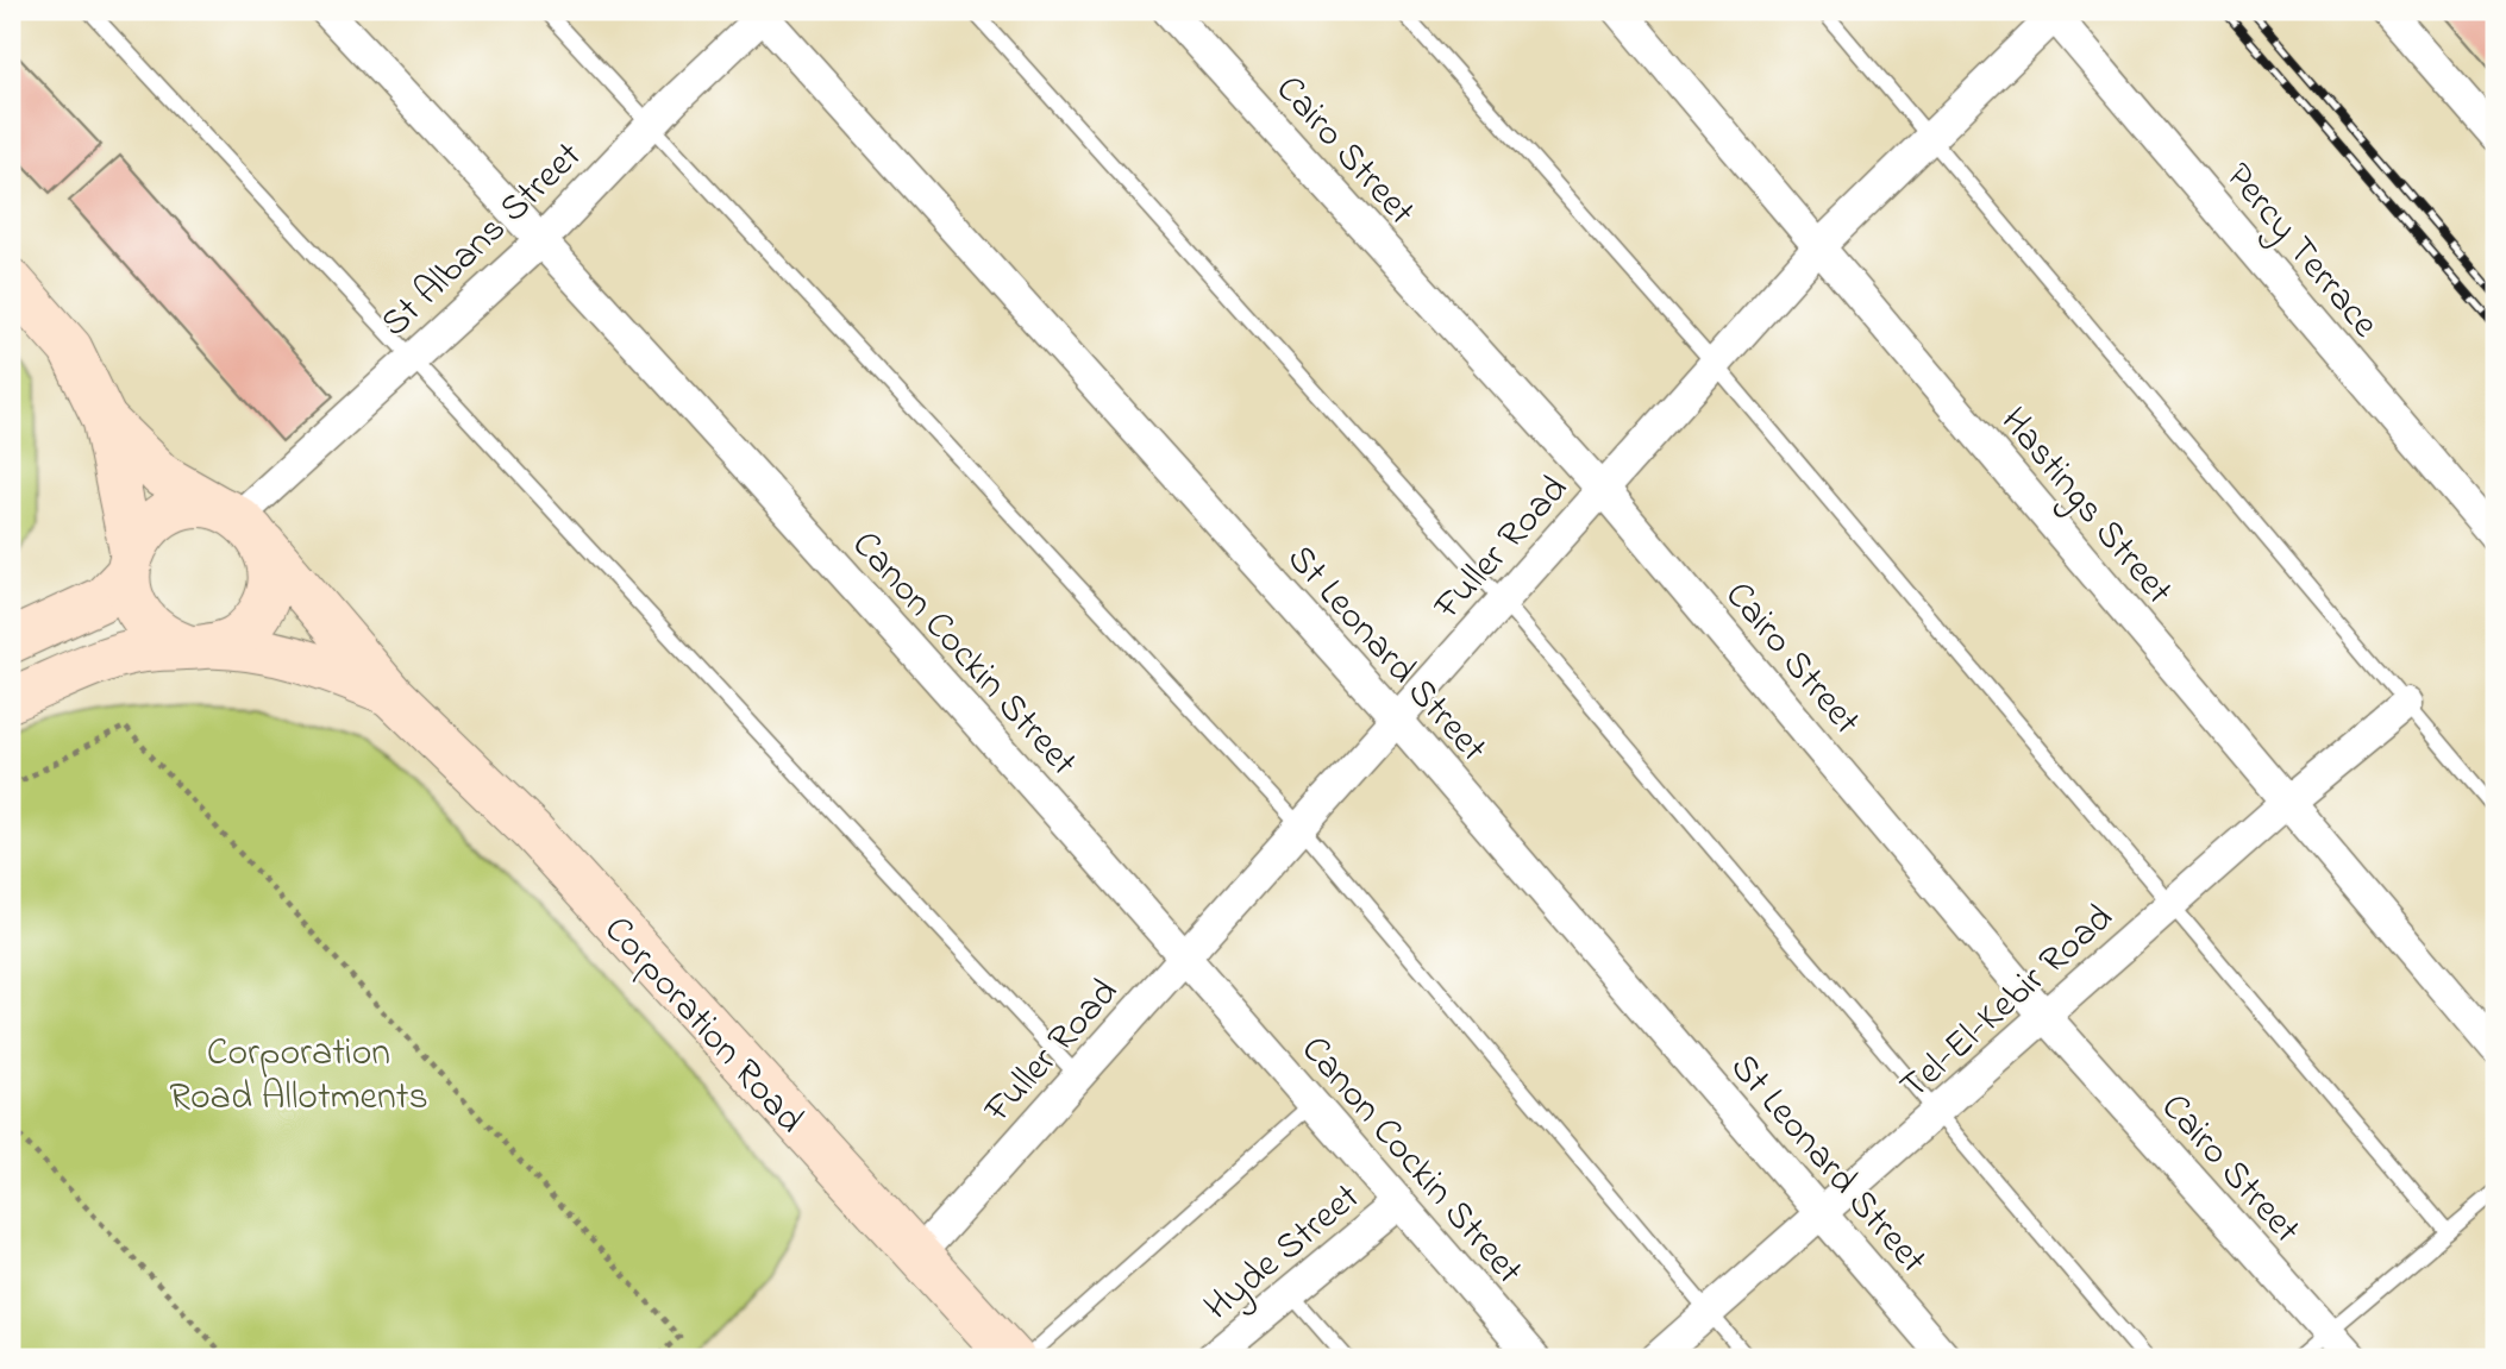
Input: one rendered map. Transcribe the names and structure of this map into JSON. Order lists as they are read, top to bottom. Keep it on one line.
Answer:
{"streets":{"street":["Cairo Street","St Albans Street","Percy Terrace","Hastings Street","Fuller Road","Canon Cockin Street","St Leonard Street","Tel-El-Kebir Road","Corporation Road","Hyde Street"]},"crossings":[["Cairo Street","Fuller Road"],["Cairo Street","Tel-El-Kebir Road"],["St Albans Street","Canon Cockin Street"],["St Albans Street","St Leonard Street"],["St Albans Street","Corporation Road"],["Percy Terrace","Fuller Road"],["Hastings Street","Fuller Road"],["Hastings Street","Tel-El-Kebir Road"],["Fuller Road","Canon Cockin Street"],["Fuller Road","St Leonard Street"],["Fuller Road","Corporation Road"],["Canon Cockin Street","Hyde Street"],["St Leonard Street","Tel-El-Kebir Road"]],"parks":["Corporation Road Allotments"]}
